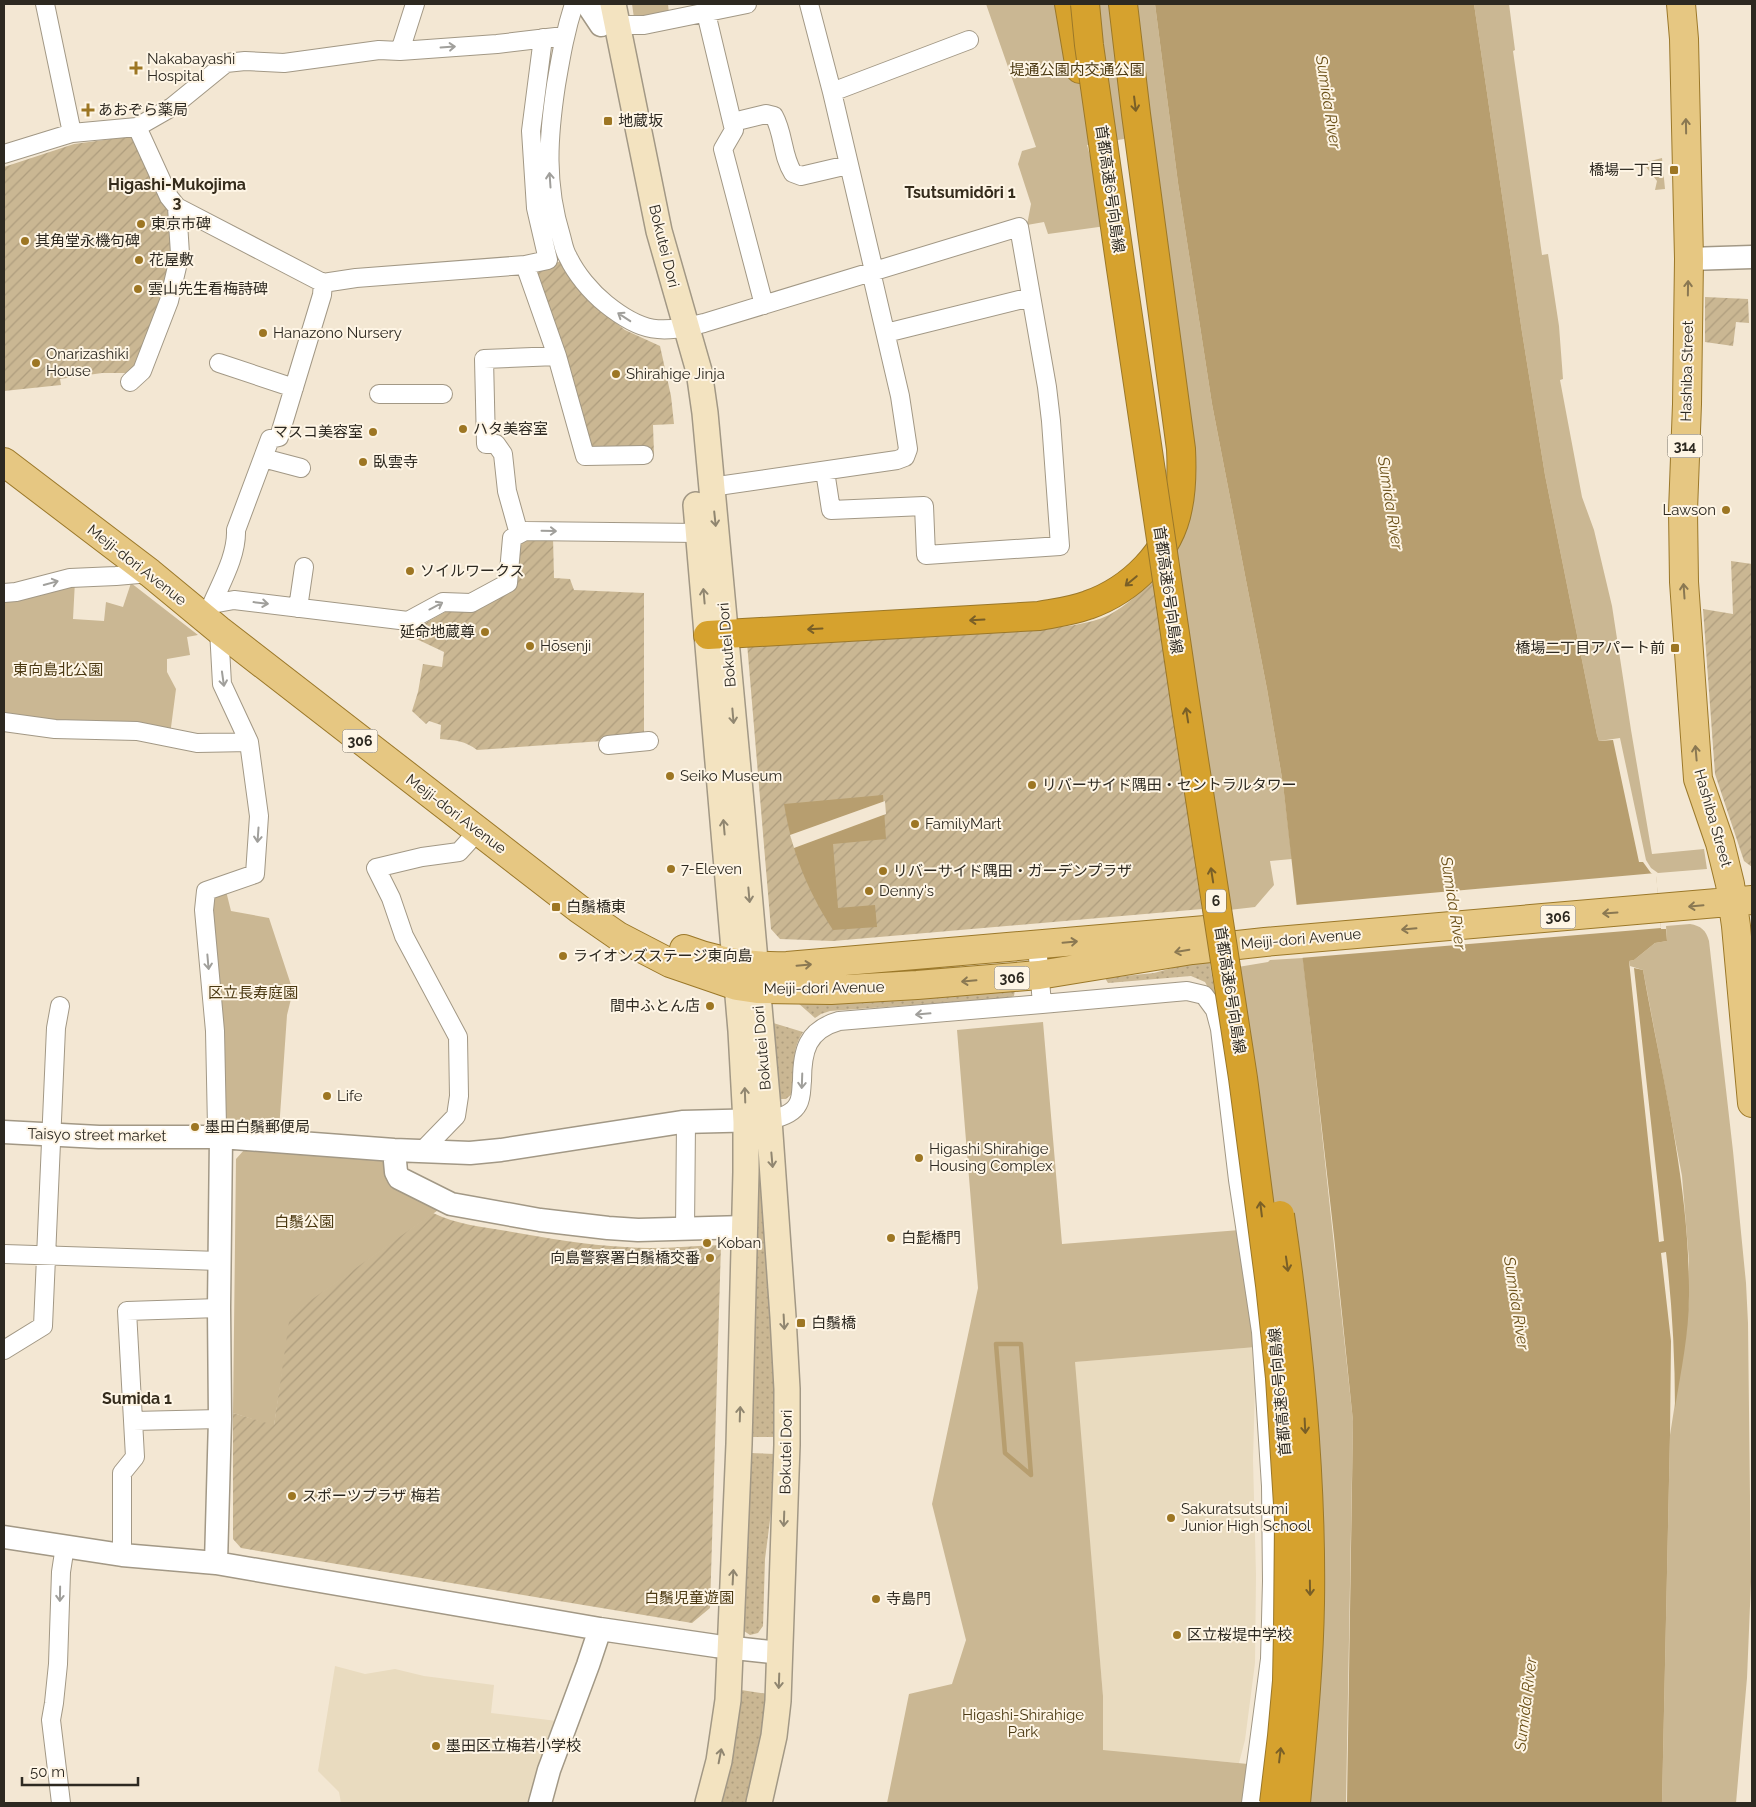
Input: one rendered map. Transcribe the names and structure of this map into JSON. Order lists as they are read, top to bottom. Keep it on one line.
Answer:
{"streets":{"highway":["首都高速6号向島線","6"],"main road":["Bokutei Dori","Hashiba Street","314","Meiji-dori Avenue","306"],"street":["Taisyo street market"]},"crossings":[["Bokutei Dori","Meiji-dori Avenue"],["Bokutei Dori","Taisyo street market"],["Hashiba Street","314"],["Hashiba Street","Meiji-dori Avenue"],["314","Meiji-dori Avenue"]],"one_way":["Hashiba Street"],"districts":["Higashi-Mukojima 3","Tsutsumidōri 1","Sumida 1"],"water":["Sumida River"],"parks":["堤通公園内交通公園","東向島北公園","区立長寿庭園","白鬚公園","白鬚児童遊園","Higashi-Shirahige Park"],"places":{"health":["Nakabayashi Hospital","あおぞら薬局"],"transit":["地蔵坂","橋場一丁目","橋場二丁目アパート前","白鬚橋東","白鬚橋"],"other":["東京市碑","其角堂永機句碑","花屋敷","雲山先生看梅詩碑","Hanazono Nursery","Onarizashiki House","Shirahige Jinja","ハタ美容室","マスコ美容室","臥雲寺","Lawson","ソイルワークス","延命地蔵尊","Hōsenji","Seiko Museum","リバーサイド隅田・セントラルタワー","FamilyMart","7-Eleven","リバーサイド隅田・ガーデンプラザ","Denny's","ライオンズステージ東向島","間中ふとん店","Life","墨田白鬚郵便局","Higashi Shirahige Housing Complex","白髭橋門","Koban","向島警察署白鬚橋交番","スポーツプラザ 梅若","Sakuratsutsumi Junior High School","寺島門","区立桜堤中学校","墨田区立梅若小学校"]},"scale_bar":"50 m"}
